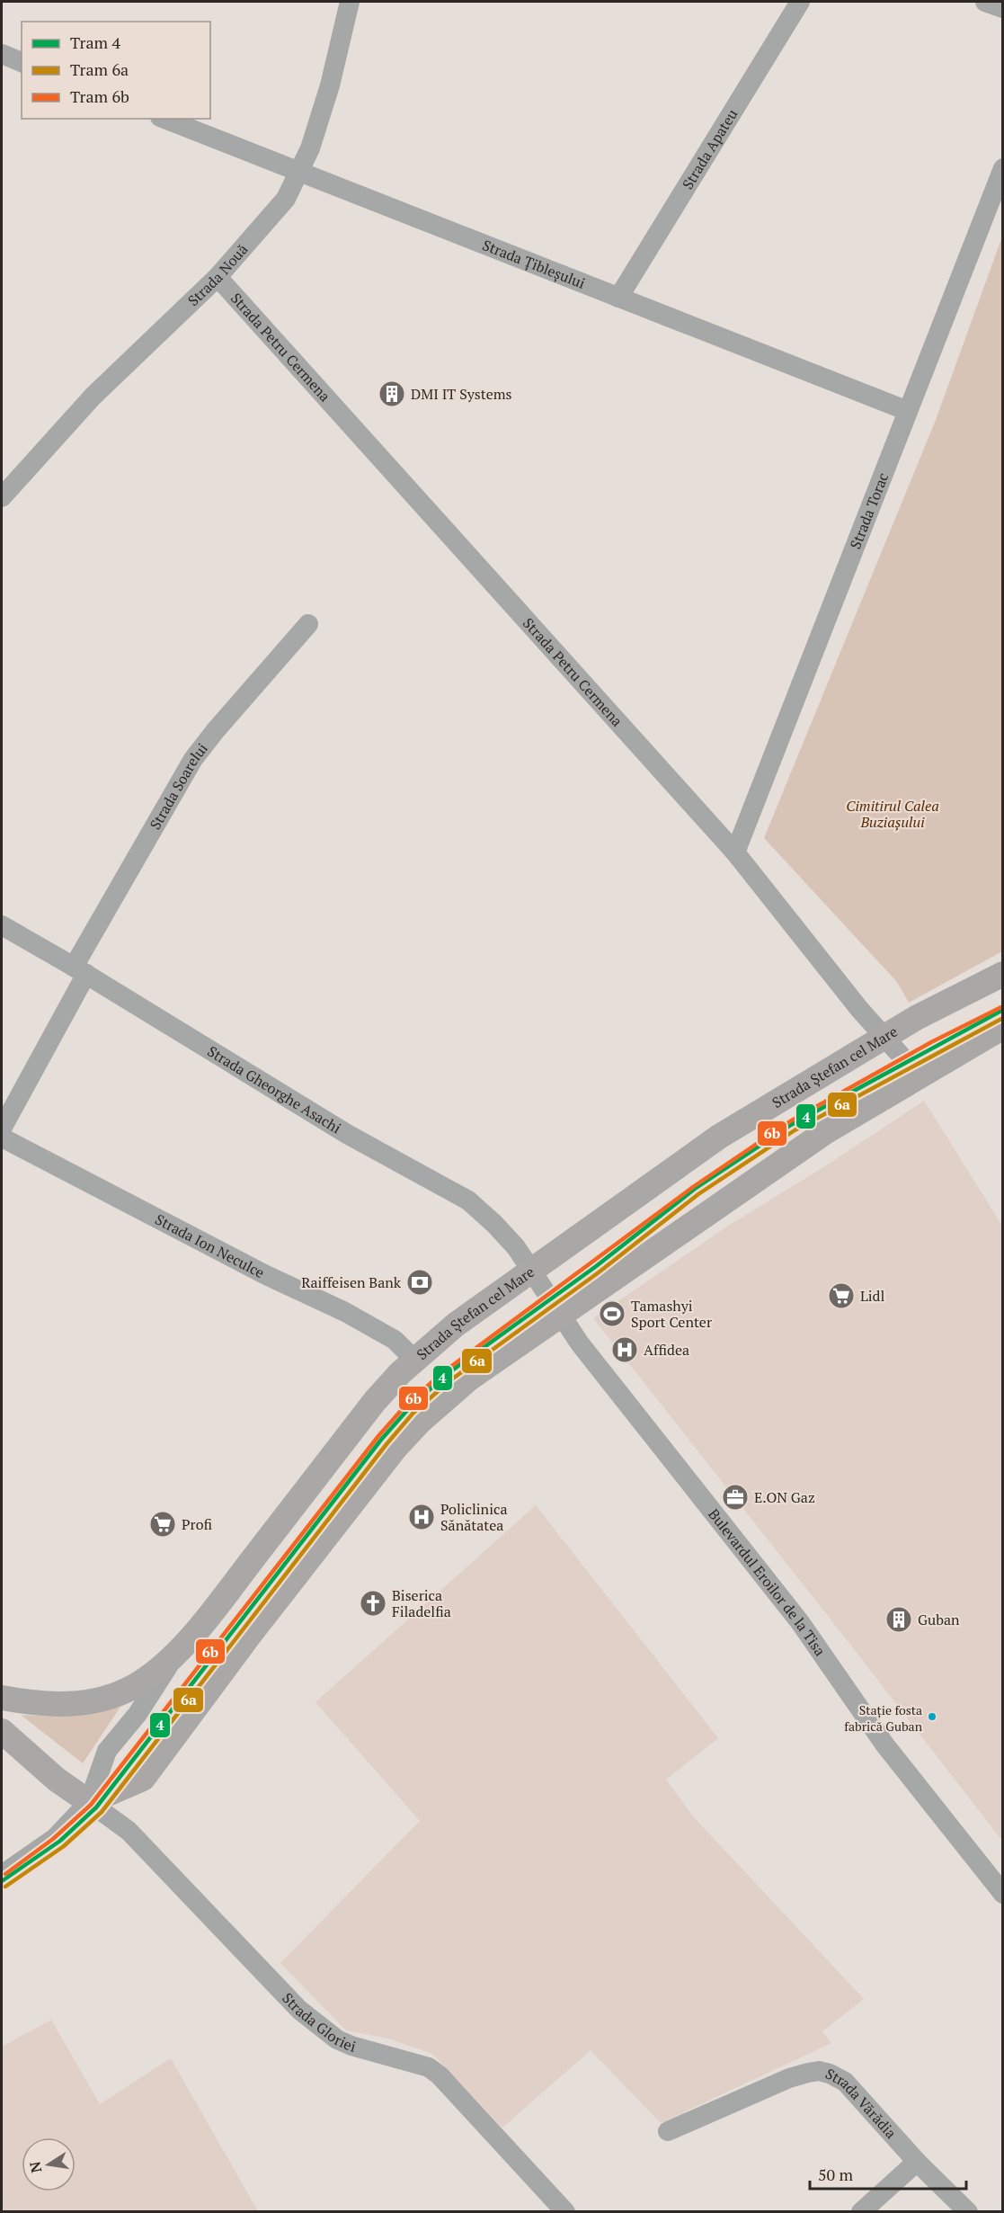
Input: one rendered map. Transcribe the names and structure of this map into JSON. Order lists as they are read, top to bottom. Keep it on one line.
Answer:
{"streets":{"main road":["Strada Ștefan cel Mare"],"street":["Strada Apateu","Strada Țibleșului","Strada Nouă","Strada Petru Cermena","Strada Torac","Strada Soarelui","Strada Gheorghe Asachi","Strada Ion Neculce","Bulevardul Eroilor de la Tisa","Strada Gloriei","Strada Vărădia"]},"crossings":[["Strada Apateu","Strada Țibleșului"],["Strada Țibleșului","Strada Nouă"],["Strada Țibleșului","Strada Torac"],["Strada Nouă","Strada Petru Cermena"],["Strada Petru Cermena","Strada Torac"],["Strada Petru Cermena","Strada Ștefan cel Mare"],["Strada Soarelui","Strada Gheorghe Asachi"],["Strada Ștefan cel Mare","Strada Gheorghe Asachi"],["Strada Ștefan cel Mare","Strada Ion Neculce"],["Strada Ștefan cel Mare","Bulevardul Eroilor de la Tisa"],["Strada Ștefan cel Mare","Strada Gloriei"],["Strada Gheorghe Asachi","Bulevardul Eroilor de la Tisa"]],"parks":["Cimitirul Calea Buziașului"],"places":{"building":["DMI IT Systems","Guban"],"bank":["Raiffeisen Bank"],"supermarket":["Lidl","Profi"],"sports":["Tamashyi Sport Center"],"hospital":["Affidea","Policlinica Sănătatea"],"office":["E.ON Gaz"],"church":["Biserica Filadelfia"],"other":["Stație fosta fabrică Guban"]},"lines":["tram line 6b","tram line 4","tram line 6a"],"legend":["Tram 4","Tram 6a","Tram 6b"],"scale_bar":"50 m","north":"left"}
